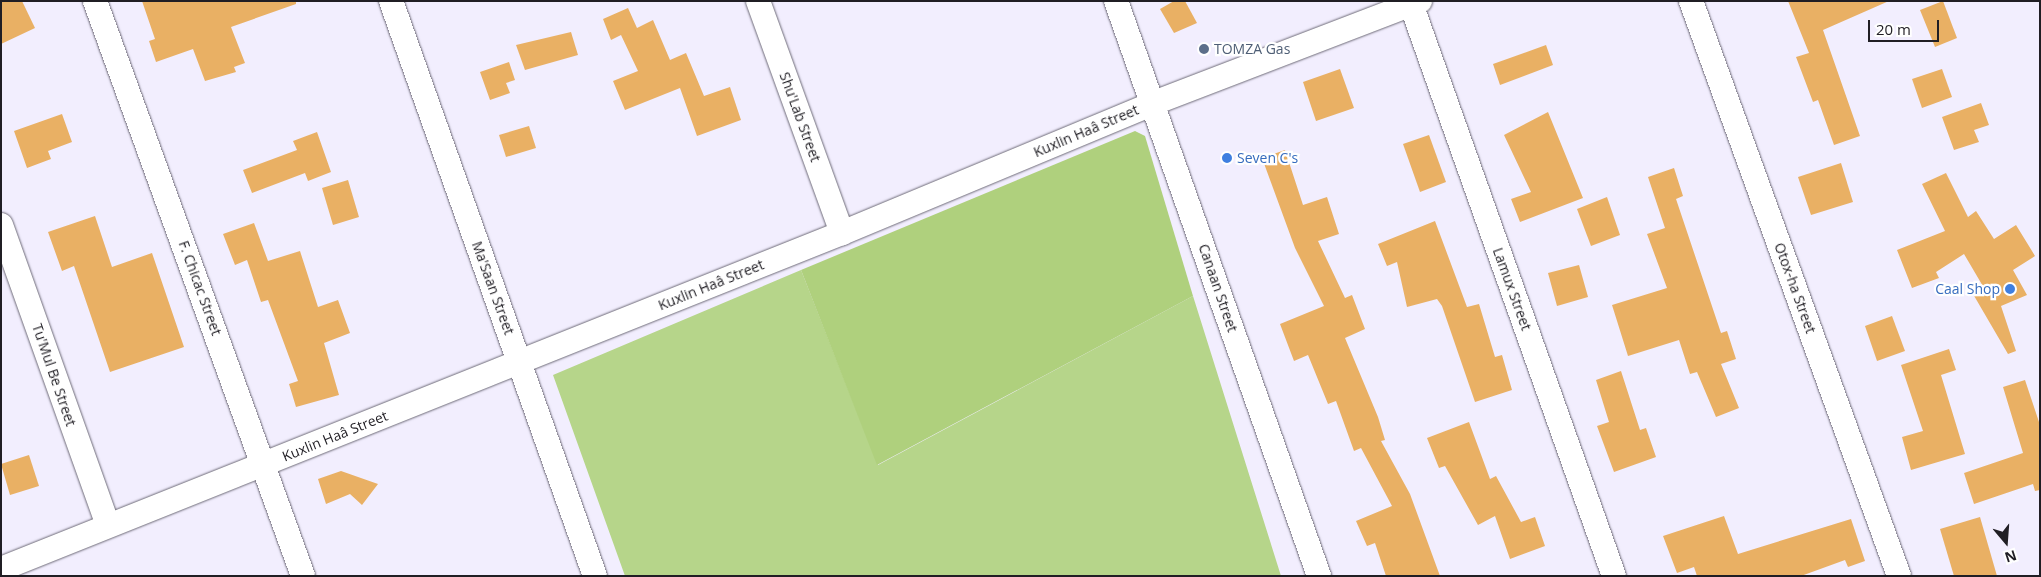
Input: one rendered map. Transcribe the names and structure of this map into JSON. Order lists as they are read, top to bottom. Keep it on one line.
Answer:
{"streets":{"street":["Shu'Lab Street","Kuxlin Haâ Street","F. Chicac Street","Ma'Saan Street","Canaan Street","Otox-ha Street","Lamux Street","Tu'Mul Be Street"]},"crossings":[["Shu'Lab Street","Kuxlin Haâ Street"],["Kuxlin Haâ Street","F. Chicac Street"],["Kuxlin Haâ Street","Ma'Saan Street"],["Kuxlin Haâ Street","Canaan Street"],["Kuxlin Haâ Street","Lamux Street"],["Kuxlin Haâ Street","Tu'Mul Be Street"]],"places":["TOMZA Gas","Seven C's","Caal Shop"],"scale_bar":"20 m","north":"bottom"}
